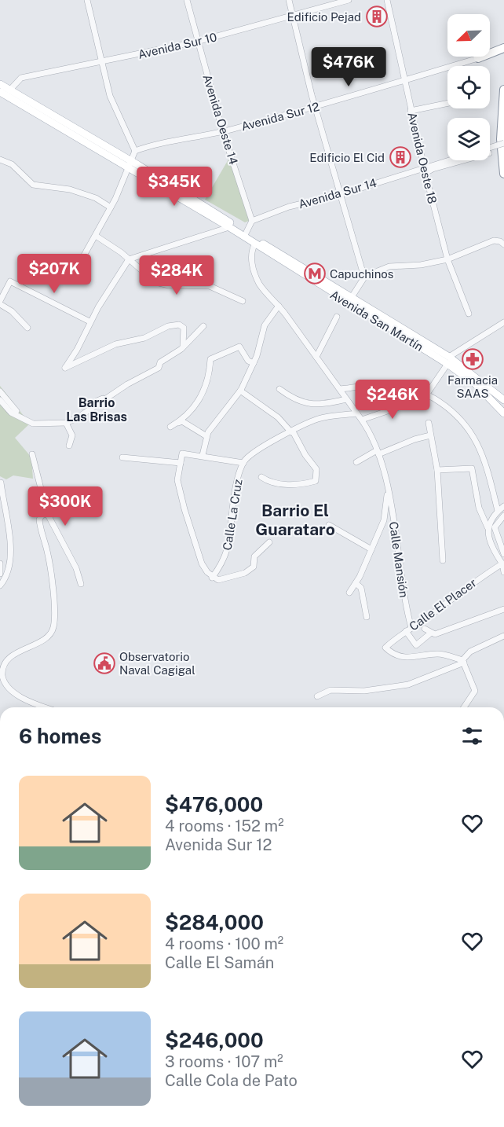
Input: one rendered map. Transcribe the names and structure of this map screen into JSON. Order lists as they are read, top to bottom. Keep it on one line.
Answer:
{"streets":{"main road":["Avenida San Martín"],"street":["Avenida Sur 10","Avenida Sur 12","Avenida Oeste 14","Avenida Oeste 18","Avenida Sur 14","Calle La Cruz","Calle Mansión","Calle El Placer"]},"crossings":[["Avenida Sur 10","Avenida Oeste 14"],["Avenida Sur 10","Avenida San Martín"],["Avenida Sur 12","Avenida Oeste 14"],["Avenida Sur 12","Avenida Oeste 18"],["Avenida Oeste 14","Avenida Sur 14"],["Avenida Oeste 18","Avenida Sur 14"],["Avenida San Martín","Calle Mansión"],["Calle La Cruz","Calle Mansión"],["Calle Mansión","Calle El Placer"]],"districts":["Barrio Las Brisas","Barrio El Guarataro"],"places":{"building":["Edificio Pejad","Edificio El Cid"],"metro station":["Capuchinos"],"pharmacy":["Farmacia SAAS"],"public building":["Observatorio Naval Cagigal"]},"north":"bottom left","page":{"price":["$476K","$345K","$207K","$284K","$246K","$300K"],"heading":"6 homes","list":[{"name":"$476,000","note":"4 rooms · 152 m² · Avenida Sur 12"},{"name":"$284,000","note":"4 rooms · 100 m² · Calle El Samán"},{"name":"$246,000","note":"3 rooms · 107 m² · Calle Cola de Pato"}]}}
